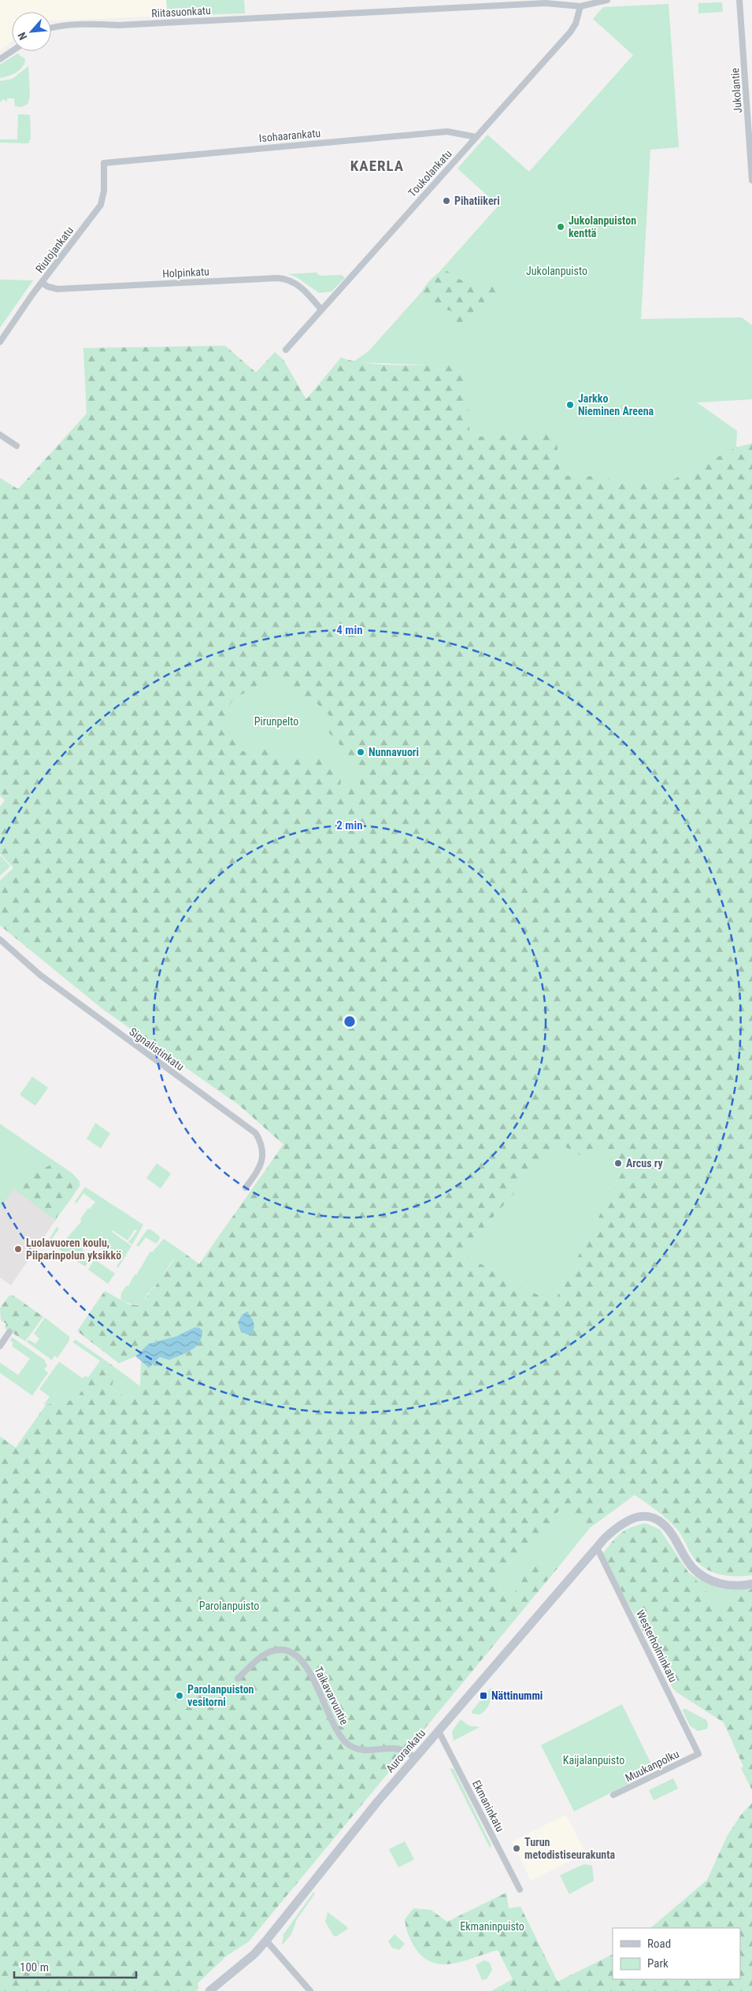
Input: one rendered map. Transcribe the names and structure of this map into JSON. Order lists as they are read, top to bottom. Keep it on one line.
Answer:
{"streets":{"street":["Riitasuonkatu","Jukolantie","Isohaarankatu","Toukolankatu","Riutojankatu","Holpinkatu","Signalistinkatu","Westerholminkatu","Taikavarvuntie","Aurorankatu","Muukanpolku","Ekmaninkatu"]},"crossings":[["Riitasuonkatu","Toukolankatu"],["Isohaarankatu","Toukolankatu"],["Isohaarankatu","Riutojankatu"],["Toukolankatu","Holpinkatu"],["Riutojankatu","Holpinkatu"],["Westerholminkatu","Aurorankatu"],["Westerholminkatu","Muukanpolku"],["Taikavarvuntie","Aurorankatu"],["Aurorankatu","Ekmaninkatu"]],"districts":["KAERLA"],"parks":["Jukolanpuisto","Pirunpelto","Parolanpuisto","Kaijalanpuisto","Ekmaninpuisto"],"places":{"other":["Pihatiikeri","Jukolanpuiston kenttä","Jarkko Nieminen Areena","Nunnavuori","Arcus ry","Luolavuoren koulu, Piiparinpolun yksikkö","Parolanpuiston vesitorni","Turun metodistiseurakunta"],"transit":["Nättinummi"]},"legend":["Road","Park"],"scale_bar":"100 m","north":"bottom left","rings":["4 min","2 min"]}
